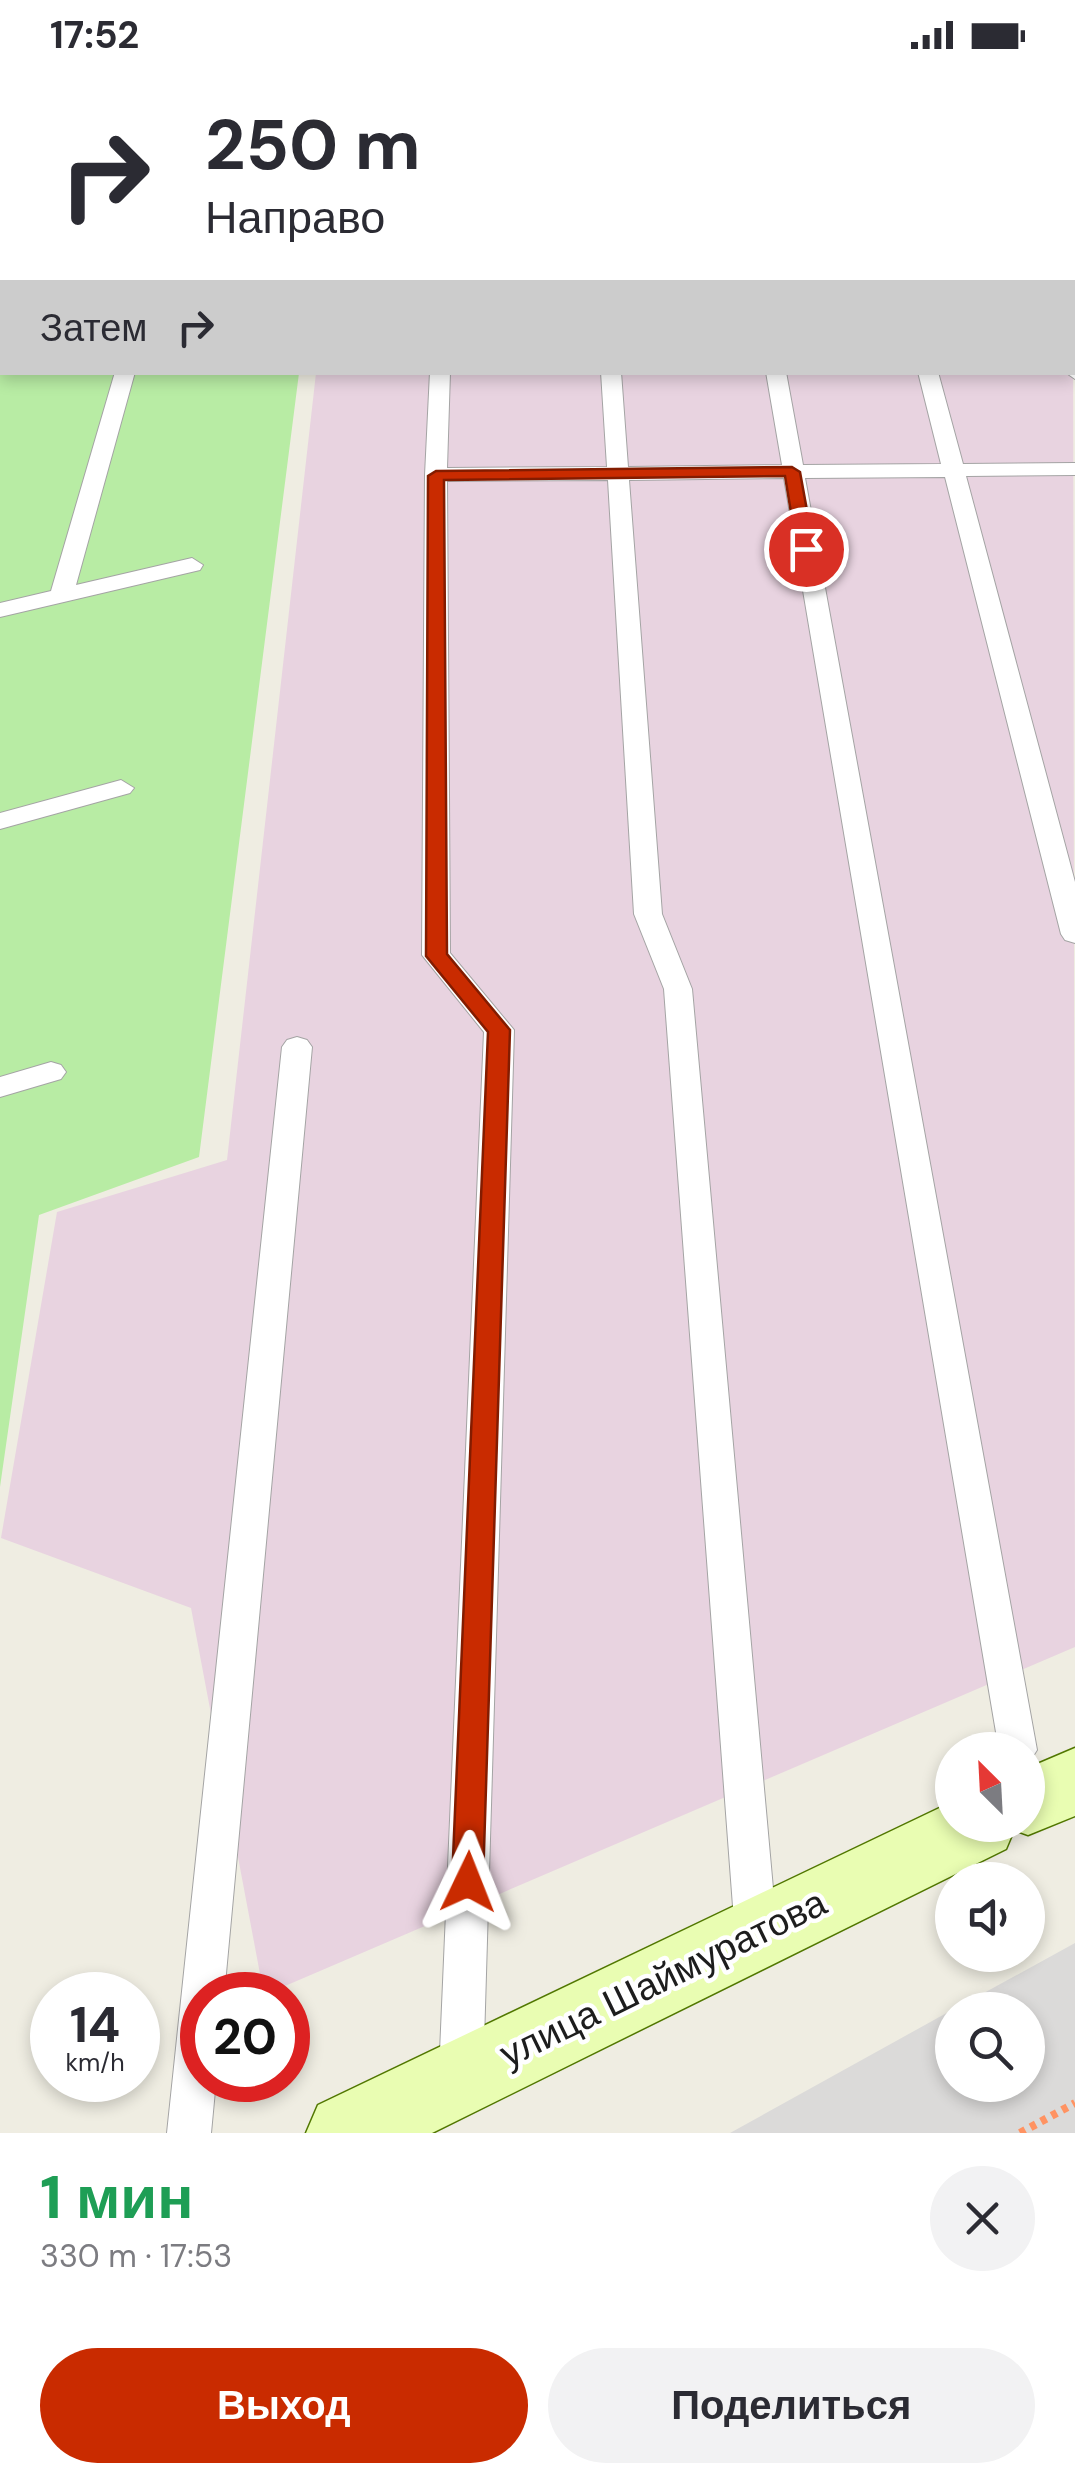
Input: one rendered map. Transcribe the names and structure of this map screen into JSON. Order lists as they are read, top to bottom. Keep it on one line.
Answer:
{"streets":{"main road":["улица Шаймуратова"]},"north":"top left","page":{"status":"17:52","turn":["250 m","Направо"],"then":"Затем","speed":"14 km/h","limit":"20","heading":["1 мин","330 m · 17:53"],"buttons":["Выход","Поделиться"]}}
